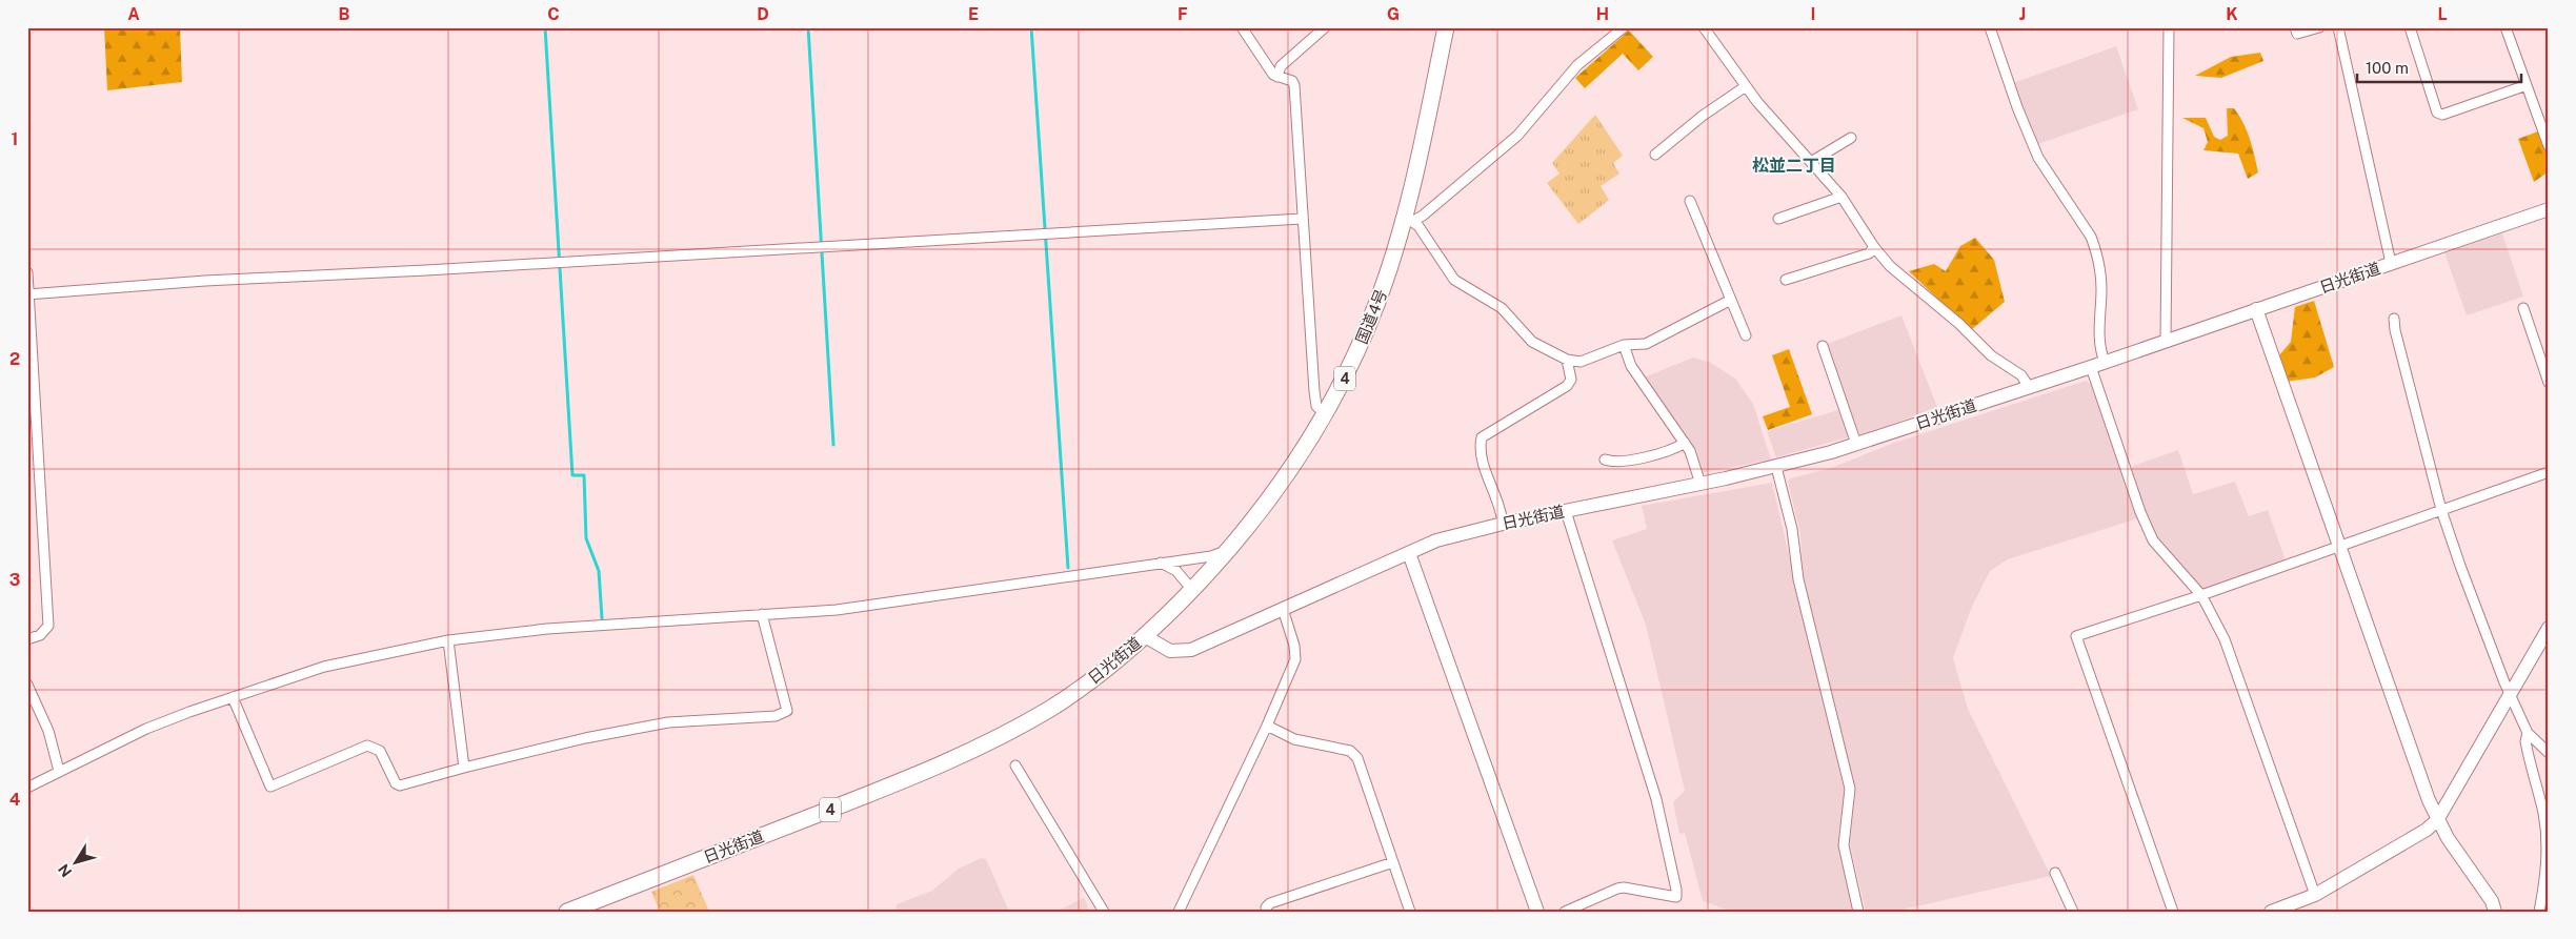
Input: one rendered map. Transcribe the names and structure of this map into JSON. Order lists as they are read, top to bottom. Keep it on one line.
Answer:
{"streets":{"highway":["日光街道","国道4号","4"]},"crossings":[["日光街道","国道4号"]],"districts":["松並二丁目"],"scale_bar":"100 m","north":"bottom left","grid":{"columns":["A","B","C","D","E","F","G","H","I","J","K","L"],"rows":["1","2","3","4"]}}
